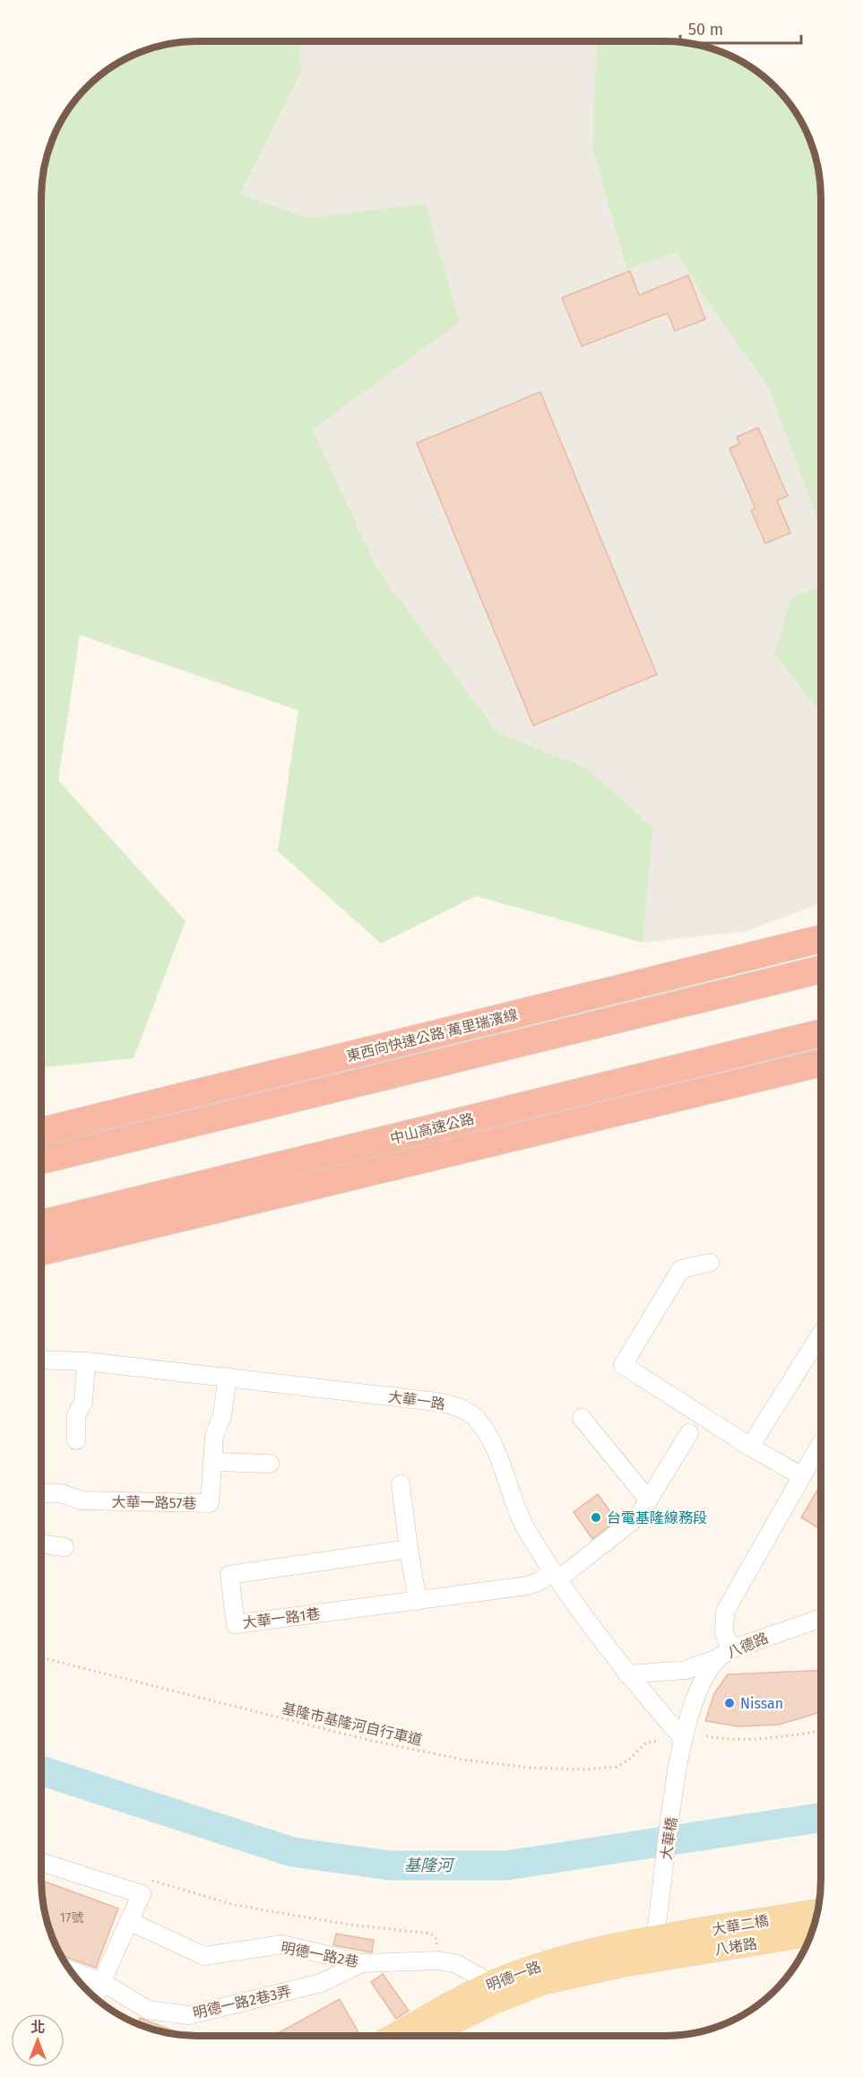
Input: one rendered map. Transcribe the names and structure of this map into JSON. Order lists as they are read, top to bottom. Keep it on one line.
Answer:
{"streets":{"highway":["東西向快速公路 萬里瑞濱線","中山高速公路"],"main road":["大華二橋","八堵路","明德一路"],"street":["大華一路","大華一路57巷","大華一路1巷","八德路","大華橋","明德一路2巷","明德一路2巷3弄"],"path":["基隆市基隆河自行車道"]},"crossings":[["大華一路","大華一路57巷"],["大華一路","大華一路1巷"],["大華一路","八德路"],["大華一路","大華橋"],["八德路","大華橋"],["大華橋","大華二橋"],["大華橋","八堵路"],["大華橋","明德一路"],["大華二橋","八堵路"],["大華二橋","明德一路"],["八堵路","明德一路"],["明德一路2巷","明德一路"],["明德一路2巷","明德一路2巷3弄"]],"water":["基隆河"],"places":["台電基隆線務段","Nissan"],"house_numbers":["17號"],"scale_bar":"50 m","north":"top"}
